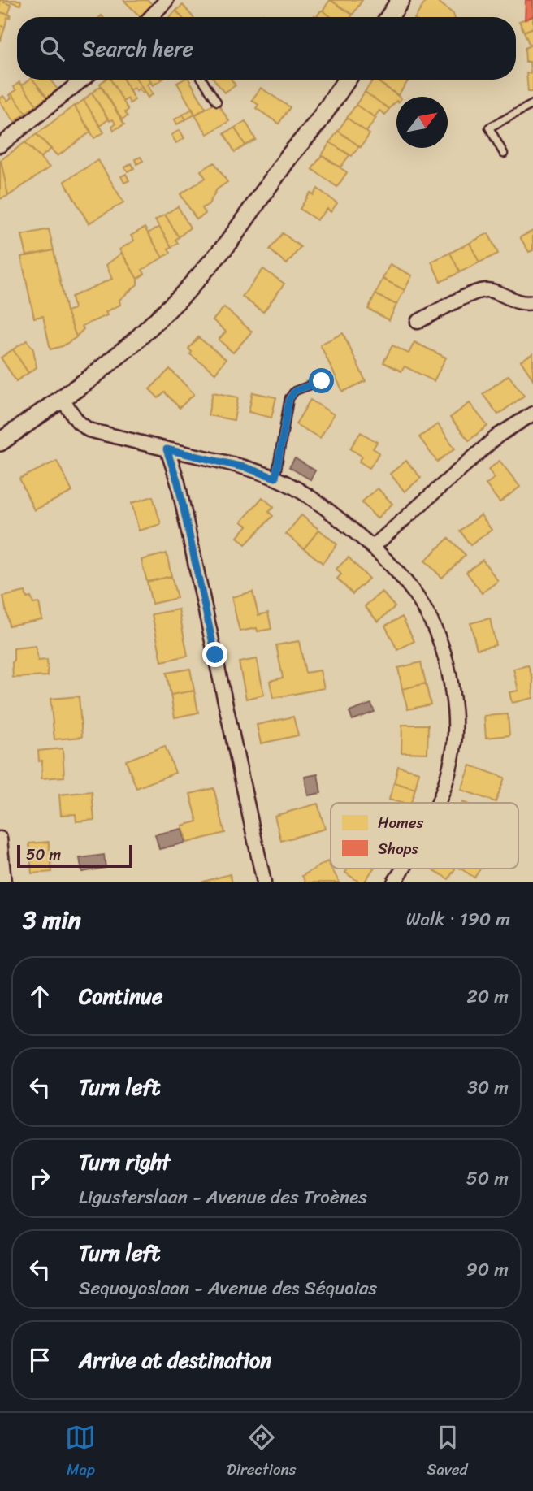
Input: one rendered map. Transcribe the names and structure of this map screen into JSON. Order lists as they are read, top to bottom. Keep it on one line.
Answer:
{"legend":["Homes","Shops"],"scale_bar":"50 m","north":"top right","page":{"search":"Search here","scale":"50 m","heading":["3 min","Walk · 190 m"],"list":[["Continue","20 m"],["Turn left","30 m"],["Turn right","Ligusterslaan - Avenue des Troènes","50 m"],["Turn left","Sequoyaslaan - Avenue des Séquoias","90 m"],"Arrive at destination"],"nav":["Map","Directions","Saved"]}}
